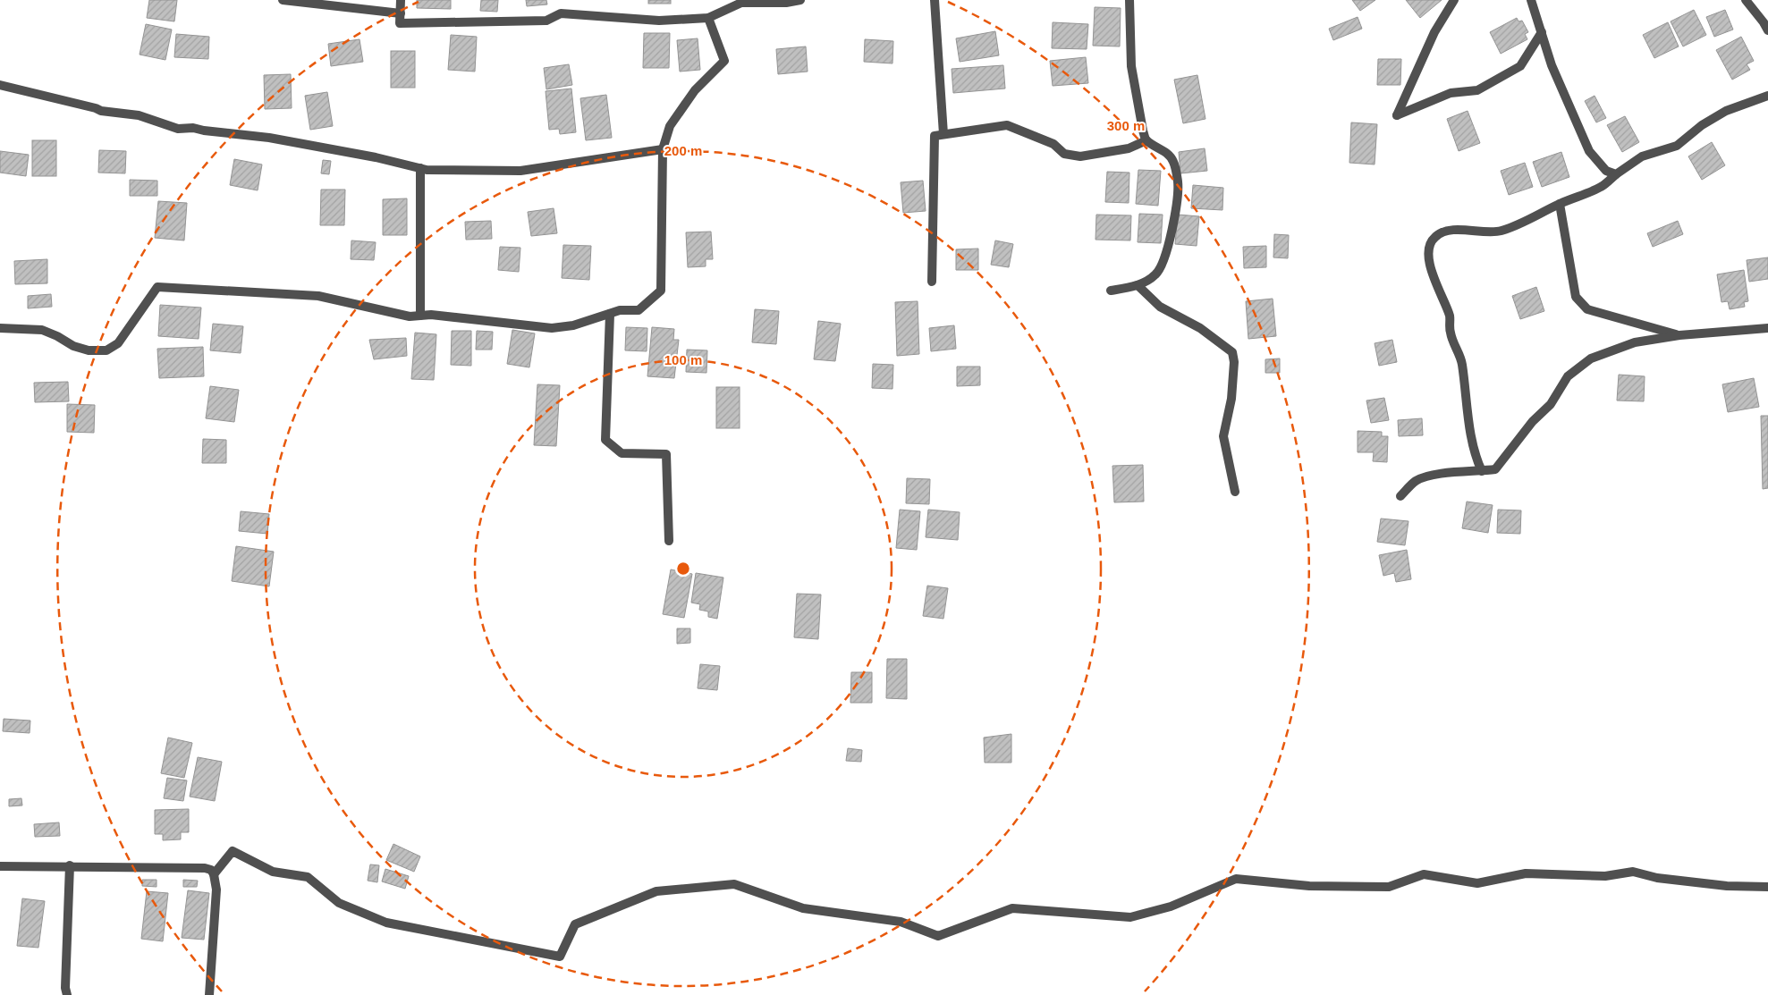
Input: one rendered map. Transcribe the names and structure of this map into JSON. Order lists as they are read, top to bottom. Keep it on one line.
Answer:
{"rings":["300 m","200 m","100 m"]}
